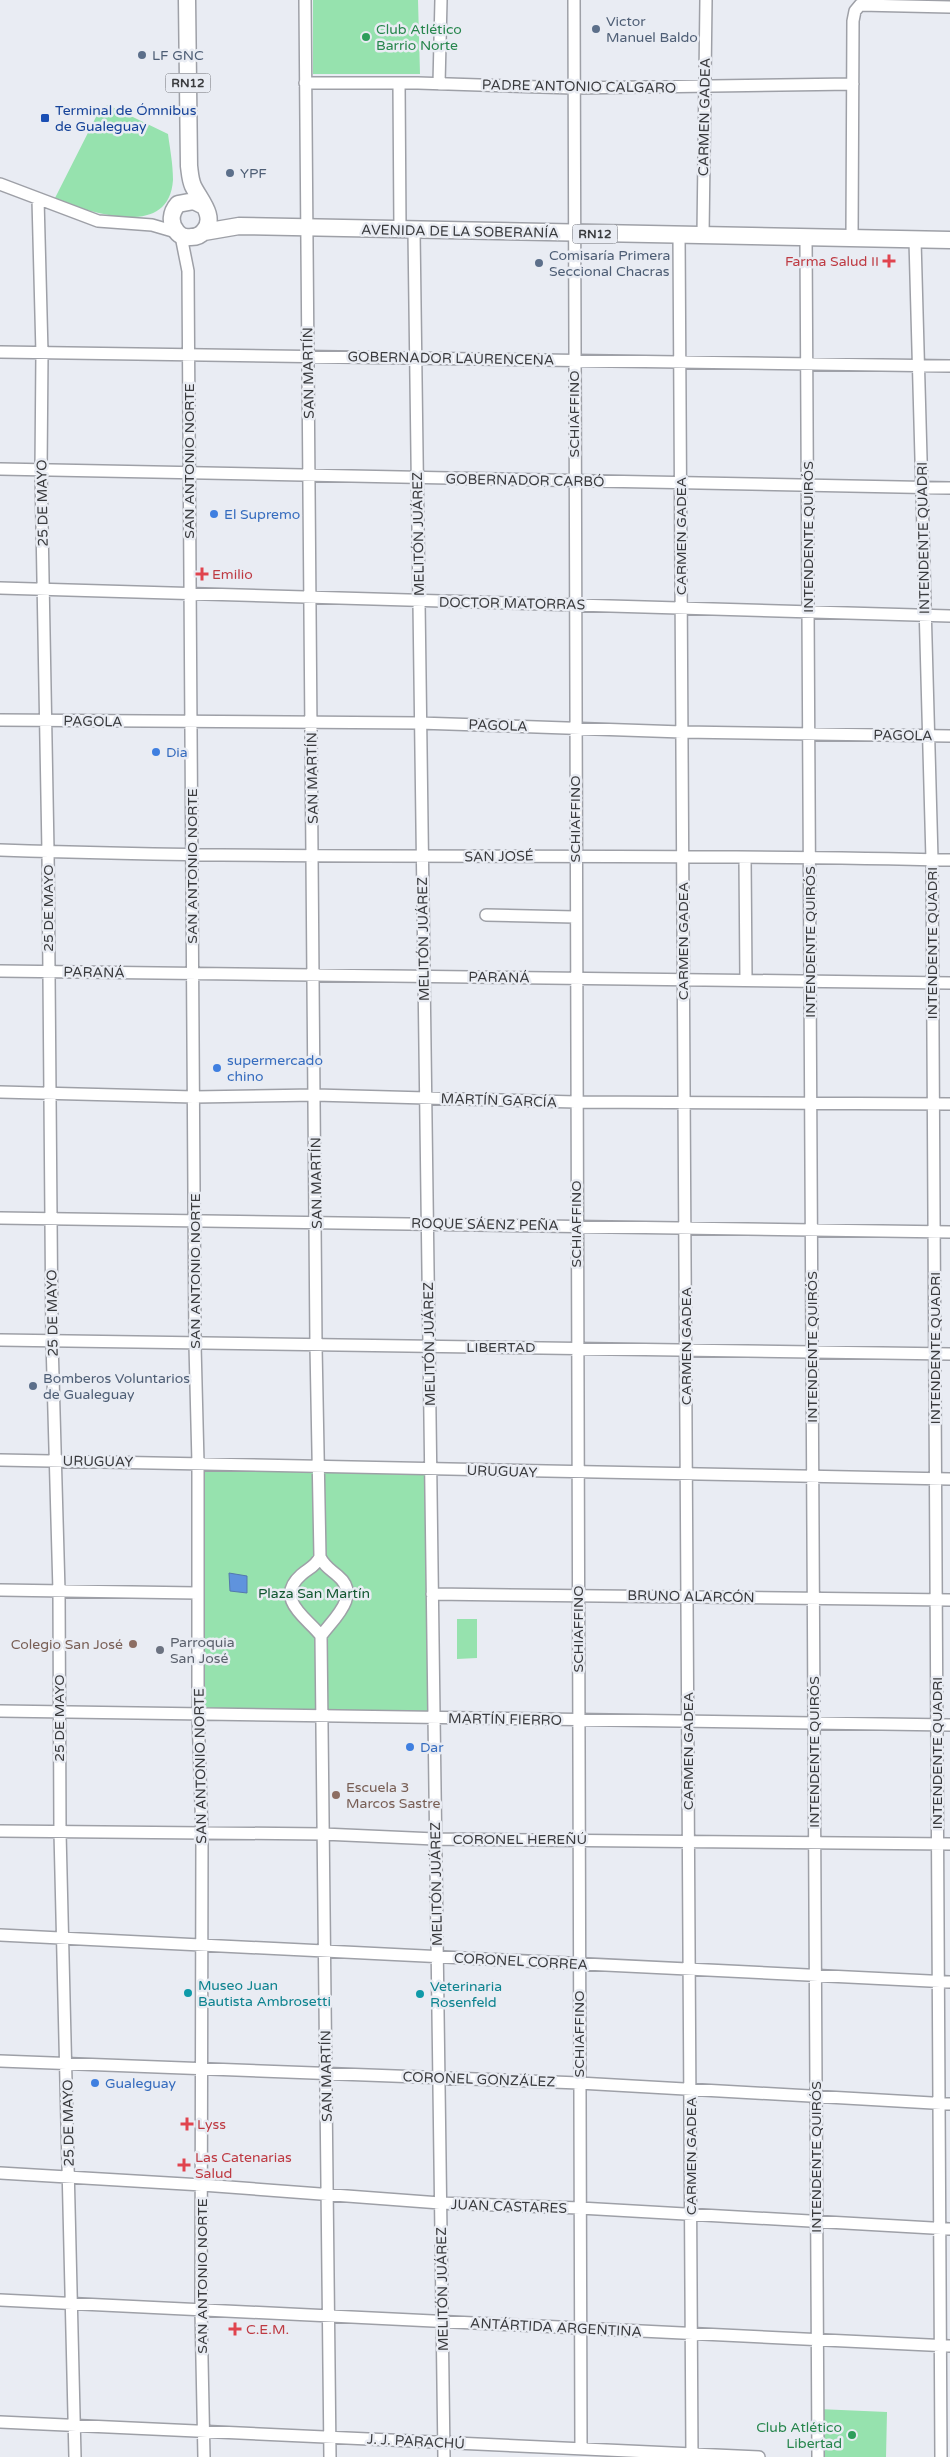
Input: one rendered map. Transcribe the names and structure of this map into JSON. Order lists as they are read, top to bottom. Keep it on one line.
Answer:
{"streets":{"highway":["RN12","AVENIDA DE LA SOBERANÍA"],"street":["PADRE ANTONIO CALGARO","CARMEN GADEA","GOBERNADOR LAURENCENA","SAN MARTÍN","SCHIAFFINO","SAN ANTONIO NORTE","GOBERNADOR CARBÓ","25 DE MAYO","MELITÓN JUÁREZ","INTENDENTE QUIRÓS","INTENDENTE QUADRI","DOCTOR MATORRAS","PAGOLA","SAN JOSÉ","PARANÁ","MARTÍN GARCÍA","ROQUE SÁENZ PEÑA","LIBERTAD","URUGUAY","BRUNO ALARCÓN","MARTÍN FIERRO","CORONEL HEREÑÚ","CORONEL CORREA","CORONEL GONZÁLEZ","JUAN CASTARES","ANTÁRTIDA ARGENTINA","J. J. PARACHÚ"]},"crossings":[["RN12","AVENIDA DE LA SOBERANÍA"],["RN12","SAN ANTONIO NORTE"],["PADRE ANTONIO CALGARO","CARMEN GADEA"],["PADRE ANTONIO CALGARO","SAN MARTÍN"],["PADRE ANTONIO CALGARO","SCHIAFFINO"],["PADRE ANTONIO CALGARO","MELITÓN JUÁREZ"],["CARMEN GADEA","AVENIDA DE LA SOBERANÍA"],["CARMEN GADEA","GOBERNADOR LAURENCENA"],["CARMEN GADEA","GOBERNADOR CARBÓ"],["CARMEN GADEA","DOCTOR MATORRAS"],["CARMEN GADEA","PAGOLA"],["CARMEN GADEA","SAN JOSÉ"],["CARMEN GADEA","PARANÁ"],["CARMEN GADEA","MARTÍN GARCÍA"],["CARMEN GADEA","ROQUE SÁENZ PEÑA"],["CARMEN GADEA","LIBERTAD"],["CARMEN GADEA","URUGUAY"],["CARMEN GADEA","BRUNO ALARCÓN"],["CARMEN GADEA","MARTÍN FIERRO"],["CARMEN GADEA","CORONEL HEREÑÚ"],["CARMEN GADEA","CORONEL CORREA"],["CARMEN GADEA","CORONEL GONZÁLEZ"],["CARMEN GADEA","JUAN CASTARES"],["CARMEN GADEA","ANTÁRTIDA ARGENTINA"],["CARMEN GADEA","J. J. PARACHÚ"],["AVENIDA DE LA SOBERANÍA","SAN MARTÍN"],["AVENIDA DE LA SOBERANÍA","SCHIAFFINO"],["AVENIDA DE LA SOBERANÍA","SAN ANTONIO NORTE"],["AVENIDA DE LA SOBERANÍA","MELITÓN JUÁREZ"],["AVENIDA DE LA SOBERANÍA","INTENDENTE QUIRÓS"],["AVENIDA DE LA SOBERANÍA","INTENDENTE QUADRI"],["GOBERNADOR LAURENCENA","SAN MARTÍN"],["GOBERNADOR LAURENCENA","SCHIAFFINO"],["GOBERNADOR LAURENCENA","SAN ANTONIO NORTE"],["GOBERNADOR LAURENCENA","25 DE MAYO"],["GOBERNADOR LAURENCENA","MELITÓN JUÁREZ"],["GOBERNADOR LAURENCENA","INTENDENTE QUIRÓS"],["GOBERNADOR LAURENCENA","INTENDENTE QUADRI"],["SAN MARTÍN","GOBERNADOR CARBÓ"],["SAN MARTÍN","DOCTOR MATORRAS"],["SAN MARTÍN","PAGOLA"],["SAN MARTÍN","SAN JOSÉ"],["SAN MARTÍN","PARANÁ"],["SAN MARTÍN","MARTÍN GARCÍA"],["SAN MARTÍN","ROQUE SÁENZ PEÑA"],["SAN MARTÍN","LIBERTAD"],["SAN MARTÍN","URUGUAY"],["SAN MARTÍN","MARTÍN FIERRO"],["SAN MARTÍN","CORONEL HEREÑÚ"],["SAN MARTÍN","CORONEL CORREA"],["SAN MARTÍN","CORONEL GONZÁLEZ"],["SAN MARTÍN","JUAN CASTARES"],["SAN MARTÍN","ANTÁRTIDA ARGENTINA"],["SAN MARTÍN","J. J. PARACHÚ"],["SCHIAFFINO","GOBERNADOR CARBÓ"],["SCHIAFFINO","DOCTOR MATORRAS"],["SCHIAFFINO","PAGOLA"],["SCHIAFFINO","SAN JOSÉ"],["SCHIAFFINO","PARANÁ"],["SCHIAFFINO","MARTÍN GARCÍA"],["SCHIAFFINO","ROQUE SÁENZ PEÑA"],["SCHIAFFINO","LIBERTAD"],["SCHIAFFINO","URUGUAY"],["SCHIAFFINO","BRUNO ALARCÓN"],["SCHIAFFINO","MARTÍN FIERRO"],["SCHIAFFINO","CORONEL HEREÑÚ"],["SCHIAFFINO","CORONEL CORREA"],["SCHIAFFINO","CORONEL GONZÁLEZ"],["SCHIAFFINO","JUAN CASTARES"],["SCHIAFFINO","ANTÁRTIDA ARGENTINA"],["SCHIAFFINO","J. J. PARACHÚ"],["SAN ANTONIO NORTE","GOBERNADOR CARBÓ"],["SAN ANTONIO NORTE","DOCTOR MATORRAS"],["SAN ANTONIO NORTE","PAGOLA"],["SAN ANTONIO NORTE","SAN JOSÉ"],["SAN ANTONIO NORTE","PARANÁ"],["SAN ANTONIO NORTE","MARTÍN GARCÍA"],["SAN ANTONIO NORTE","ROQUE SÁENZ PEÑA"],["SAN ANTONIO NORTE","LIBERTAD"],["SAN ANTONIO NORTE","URUGUAY"],["SAN ANTONIO NORTE","MARTÍN FIERRO"],["SAN ANTONIO NORTE","CORONEL HEREÑÚ"],["SAN ANTONIO NORTE","CORONEL CORREA"],["SAN ANTONIO NORTE","CORONEL GONZÁLEZ"],["SAN ANTONIO NORTE","JUAN CASTARES"],["SAN ANTONIO NORTE","ANTÁRTIDA ARGENTINA"],["SAN ANTONIO NORTE","J. J. PARACHÚ"],["GOBERNADOR CARBÓ","25 DE MAYO"],["GOBERNADOR CARBÓ","MELITÓN JUÁREZ"],["GOBERNADOR CARBÓ","INTENDENTE QUIRÓS"],["GOBERNADOR CARBÓ","INTENDENTE QUADRI"],["25 DE MAYO","DOCTOR MATORRAS"],["25 DE MAYO","PAGOLA"],["25 DE MAYO","SAN JOSÉ"],["25 DE MAYO","PARANÁ"],["25 DE MAYO","MARTÍN GARCÍA"],["25 DE MAYO","ROQUE SÁENZ PEÑA"],["25 DE MAYO","LIBERTAD"],["25 DE MAYO","URUGUAY"],["25 DE MAYO","MARTÍN FIERRO"],["25 DE MAYO","CORONEL HEREÑÚ"],["25 DE MAYO","CORONEL CORREA"],["25 DE MAYO","CORONEL GONZÁLEZ"],["25 DE MAYO","JUAN CASTARES"],["25 DE MAYO","ANTÁRTIDA ARGENTINA"],["25 DE MAYO","J. J. PARACHÚ"],["MELITÓN JUÁREZ","DOCTOR MATORRAS"],["MELITÓN JUÁREZ","PAGOLA"],["MELITÓN JUÁREZ","SAN JOSÉ"],["MELITÓN JUÁREZ","PARANÁ"],["MELITÓN JUÁREZ","MARTÍN GARCÍA"],["MELITÓN JUÁREZ","ROQUE SÁENZ PEÑA"],["MELITÓN JUÁREZ","LIBERTAD"],["MELITÓN JUÁREZ","URUGUAY"],["MELITÓN JUÁREZ","BRUNO ALARCÓN"],["MELITÓN JUÁREZ","MARTÍN FIERRO"],["MELITÓN JUÁREZ","CORONEL HEREÑÚ"],["MELITÓN JUÁREZ","CORONEL CORREA"],["MELITÓN JUÁREZ","CORONEL GONZÁLEZ"],["MELITÓN JUÁREZ","JUAN CASTARES"],["MELITÓN JUÁREZ","ANTÁRTIDA ARGENTINA"],["MELITÓN JUÁREZ","J. J. PARACHÚ"],["INTENDENTE QUIRÓS","DOCTOR MATORRAS"],["INTENDENTE QUIRÓS","PAGOLA"],["INTENDENTE QUIRÓS","SAN JOSÉ"],["INTENDENTE QUIRÓS","PARANÁ"],["INTENDENTE QUIRÓS","MARTÍN GARCÍA"],["INTENDENTE QUIRÓS","ROQUE SÁENZ PEÑA"],["INTENDENTE QUIRÓS","LIBERTAD"],["INTENDENTE QUIRÓS","URUGUAY"],["INTENDENTE QUIRÓS","BRUNO ALARCÓN"],["INTENDENTE QUIRÓS","MARTÍN FIERRO"],["INTENDENTE QUIRÓS","CORONEL HEREÑÚ"],["INTENDENTE QUIRÓS","CORONEL CORREA"],["INTENDENTE QUIRÓS","CORONEL GONZÁLEZ"],["INTENDENTE QUIRÓS","JUAN CASTARES"],["INTENDENTE QUIRÓS","ANTÁRTIDA ARGENTINA"],["INTENDENTE QUADRI","DOCTOR MATORRAS"],["INTENDENTE QUADRI","PAGOLA"],["INTENDENTE QUADRI","SAN JOSÉ"],["INTENDENTE QUADRI","PARANÁ"],["INTENDENTE QUADRI","MARTÍN GARCÍA"],["INTENDENTE QUADRI","ROQUE SÁENZ PEÑA"],["INTENDENTE QUADRI","LIBERTAD"],["INTENDENTE QUADRI","URUGUAY"],["INTENDENTE QUADRI","BRUNO ALARCÓN"],["INTENDENTE QUADRI","MARTÍN FIERRO"],["INTENDENTE QUADRI","CORONEL HEREÑÚ"],["INTENDENTE QUADRI","CORONEL CORREA"],["INTENDENTE QUADRI","CORONEL GONZÁLEZ"],["INTENDENTE QUADRI","JUAN CASTARES"],["INTENDENTE QUADRI","ANTÁRTIDA ARGENTINA"]],"parks":["Plaza San Martín"],"places":{"other":["Victor Manuel Baldo","Club Atlético Barrio Norte","LF GNC","YPF","Comisaría Primera Seccional Chacras","El Supremo","Dia","supermercado chino","Bomberos Voluntarios de Gualeguay","Colegio San José","Parroquia San José","Dar","Escuela 3 Marcos Sastre","Museo Juan Bautista Ambrosetti","Veterinaria Rosenfeld","Gualeguay","Club Atlético Libertad"],"transit":["Terminal de Ómnibus de Gualeguay"],"health":["Farma Salud II","Emilio","Lyss","Las Catenarias Salud","C.E.M."]}}
